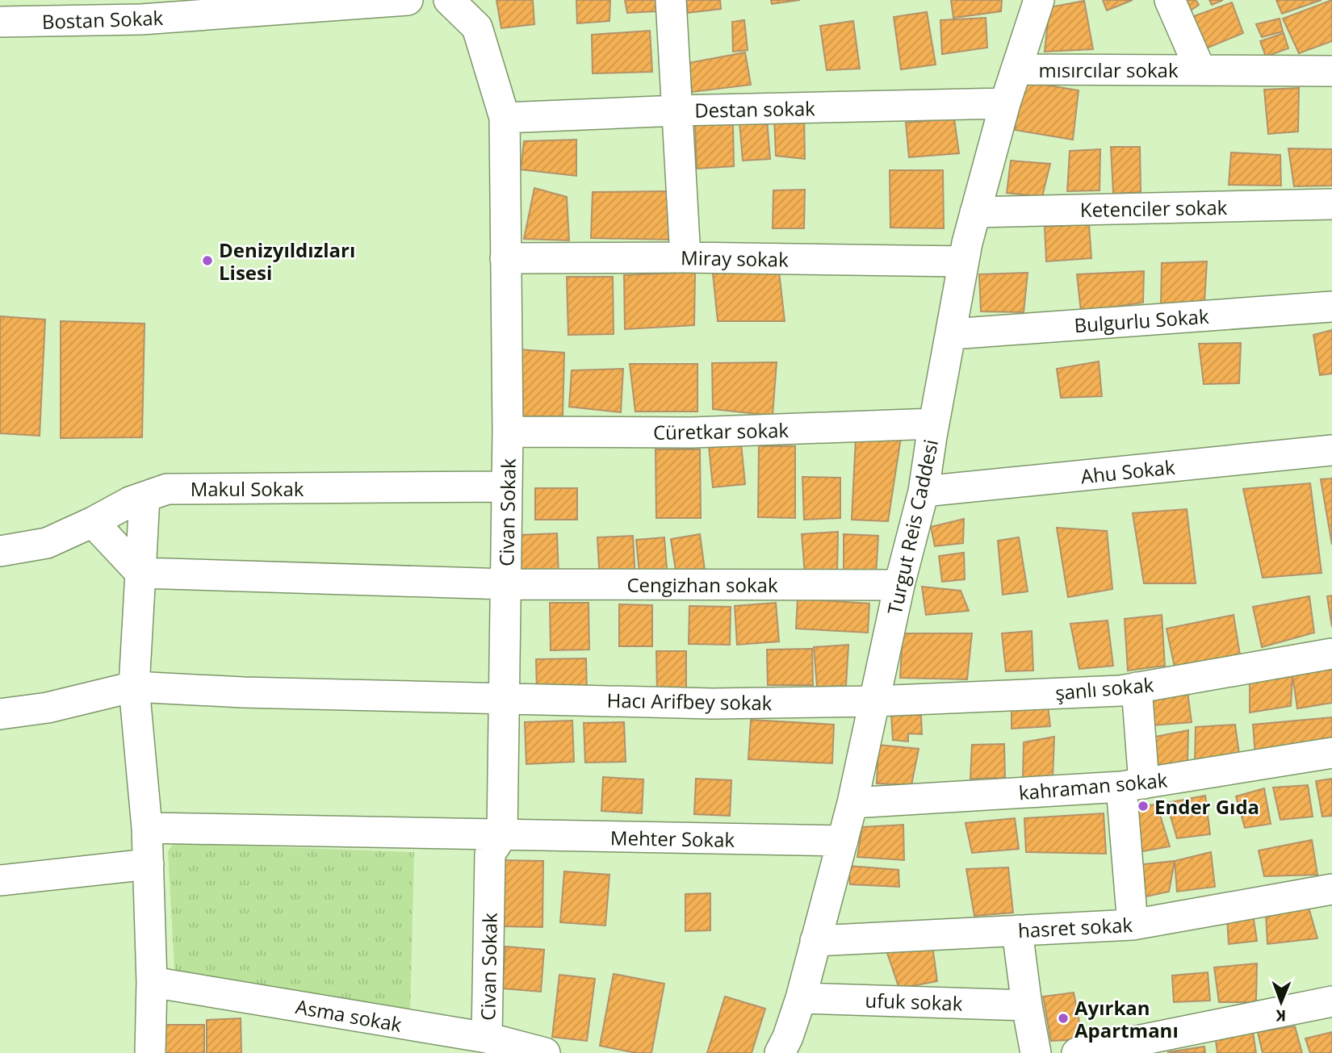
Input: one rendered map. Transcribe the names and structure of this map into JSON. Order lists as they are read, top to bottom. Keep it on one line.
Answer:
{"streets":{"street":["Bostan Sokak","mısırcılar sokak","Destan sokak","Ketenciler sokak","Miray sokak","Bulgurlu Sokak","Cüretkar sokak","Ahu Sokak","Makul Sokak","Civan Sokak","Turgut Reis Caddesi","Cengizhan sokak","şanlı sokak","Hacı Arifbey sokak","kahraman sokak","Mehter Sokak","hasret sokak","ufuk sokak","Asma sokak"]},"crossings":[["mısırcılar sokak","Turgut Reis Caddesi"],["Destan sokak","Civan Sokak"],["Destan sokak","Turgut Reis Caddesi"],["Ketenciler sokak","Turgut Reis Caddesi"],["Miray sokak","Civan Sokak"],["Miray sokak","Turgut Reis Caddesi"],["Bulgurlu Sokak","Turgut Reis Caddesi"],["Cüretkar sokak","Civan Sokak"],["Cüretkar sokak","Turgut Reis Caddesi"],["Ahu Sokak","Turgut Reis Caddesi"],["Makul Sokak","Civan Sokak"],["Civan Sokak","Cengizhan sokak"],["Civan Sokak","Hacı Arifbey sokak"],["Civan Sokak","Mehter Sokak"],["Civan Sokak","Asma sokak"],["Turgut Reis Caddesi","Cengizhan sokak"],["Turgut Reis Caddesi","şanlı sokak"],["Turgut Reis Caddesi","Hacı Arifbey sokak"],["Turgut Reis Caddesi","kahraman sokak"],["Turgut Reis Caddesi","Mehter Sokak"],["Turgut Reis Caddesi","hasret sokak"],["Turgut Reis Caddesi","ufuk sokak"],["şanlı sokak","Hacı Arifbey sokak"]],"places":["Denizyıldızları Lisesi","Ender Gıda","Ayırkan Apartmanı"],"north":"bottom"}
